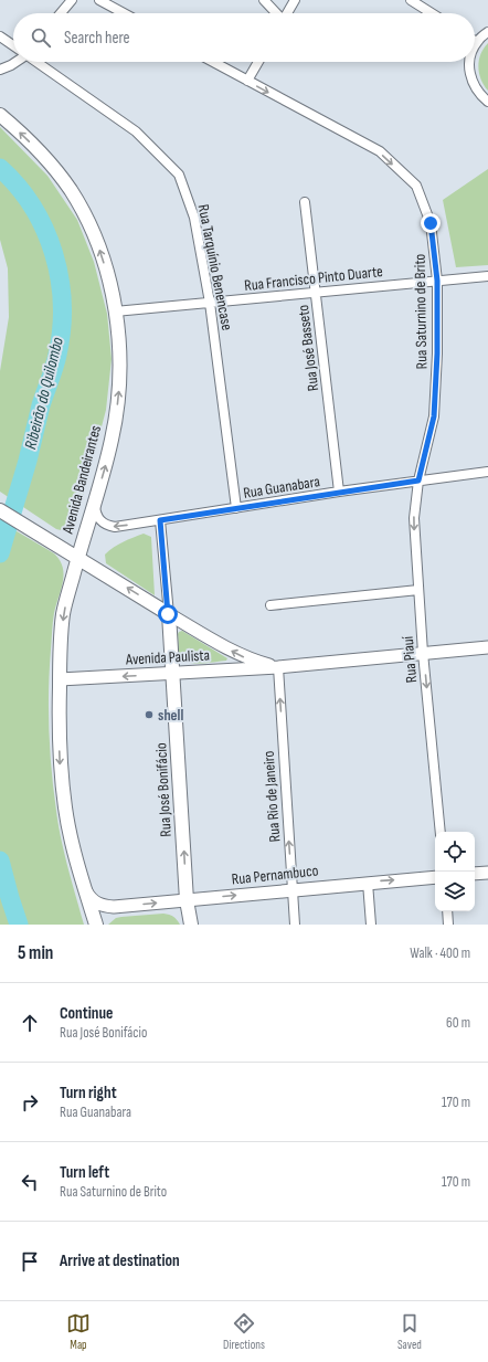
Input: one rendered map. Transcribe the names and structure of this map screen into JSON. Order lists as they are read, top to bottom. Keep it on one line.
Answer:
{"streets":{"main road":["Avenida Bandeirantes","Avenida Paulista","Rua José Bonifácio","Rua Pernambuco"],"street":["Rua Tarquínio Benencase","Rua Francisco Pinto Duarte","Rua Saturnino de Brito","Rua José Basseto","Rua Guanabara","Rua Piauí","Rua Rio de Janeiro"]},"crossings":[["Rua Tarquínio Benencase","Rua Francisco Pinto Duarte"],["Rua Tarquínio Benencase","Rua Guanabara"],["Rua Francisco Pinto Duarte","Rua Saturnino de Brito"],["Rua Francisco Pinto Duarte","Rua José Basseto"],["Rua Francisco Pinto Duarte","Avenida Bandeirantes"],["Rua Saturnino de Brito","Rua Guanabara"],["Rua Saturnino de Brito","Rua Piauí"],["Rua José Basseto","Rua Guanabara"],["Avenida Bandeirantes","Rua Guanabara"],["Avenida Bandeirantes","Avenida Paulista"],["Avenida Bandeirantes","Rua Pernambuco"],["Rua Guanabara","Rua Piauí"],["Rua Guanabara","Rua José Bonifácio"],["Avenida Paulista","Rua Piauí"],["Avenida Paulista","Rua José Bonifácio"],["Avenida Paulista","Rua Rio de Janeiro"],["Rua José Bonifácio","Rua Pernambuco"],["Rua Rio de Janeiro","Rua Pernambuco"]],"one_way":["Rua Saturnino de Brito","Rua Piauí","Rua José Bonifácio","Rua Rio de Janeiro","Rua Pernambuco"],"water":["Ribeirão do Quilombo"],"places":["shell"],"page":{"search":"Search here","heading":["5 min","Walk · 400 m"],"list":[["Continue","Rua José Bonifácio","60 m"],["Turn right","Rua Guanabara","170 m"],["Turn left","Rua Saturnino de Brito","170 m"],"Arrive at destination"],"nav":["Map","Directions","Saved"]}}
